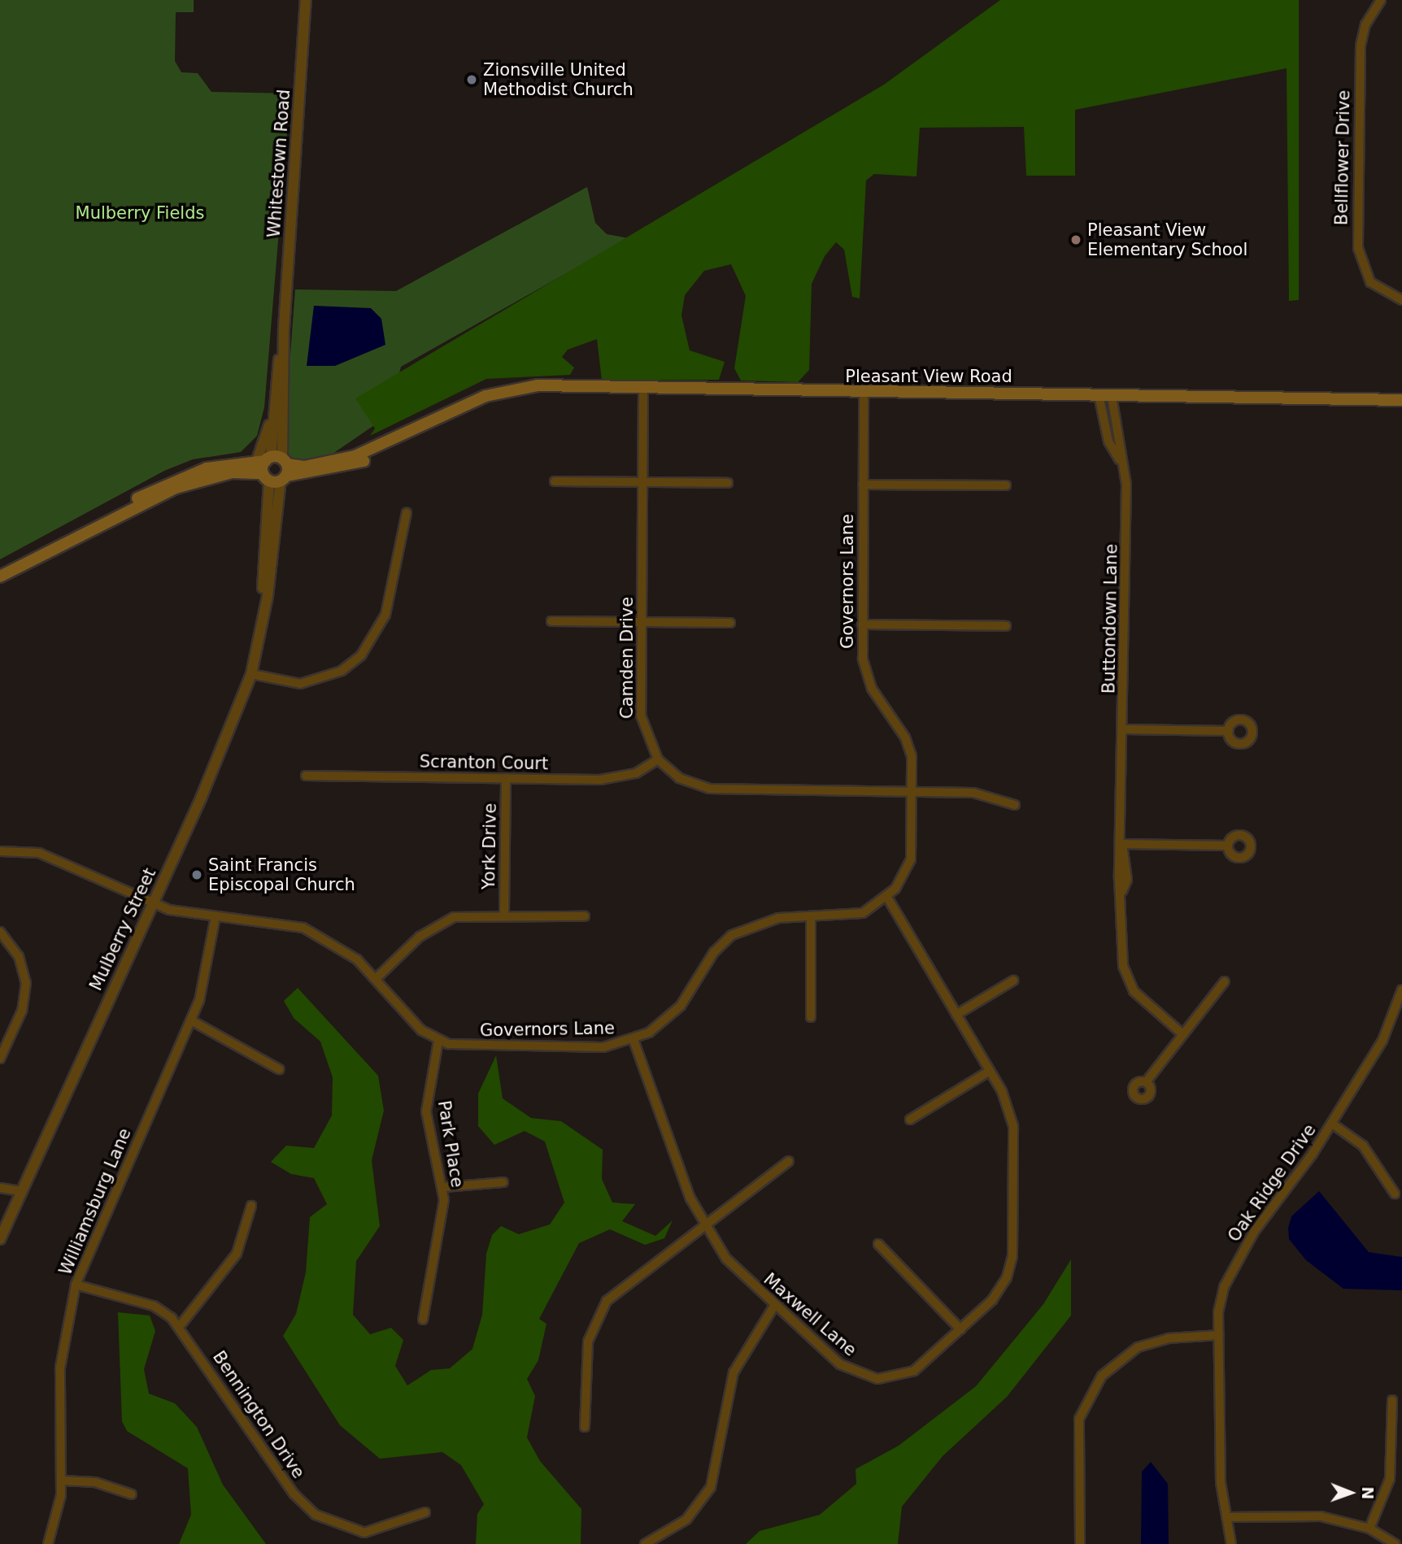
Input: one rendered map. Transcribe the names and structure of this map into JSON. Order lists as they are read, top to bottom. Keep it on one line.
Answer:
{"streets":{"main road":["Pleasant View Road"],"street":["Bellflower Drive","Whitestown Road","Governors Lane","Buttondown Lane","Camden Drive","Scranton Court","York Drive","Mulberry Street","Park Place","Oak Ridge Drive","Williamsburg Lane","Maxwell Lane","Bennington Drive"]},"crossings":[["Whitestown Road","Pleasant View Road"],["Whitestown Road","Mulberry Street"],["Pleasant View Road","Governors Lane"],["Pleasant View Road","Buttondown Lane"],["Pleasant View Road","Camden Drive"],["Pleasant View Road","Mulberry Street"],["Governors Lane","Camden Drive"],["Governors Lane","Park Place"],["Governors Lane","Maxwell Lane"],["Camden Drive","Scranton Court"],["Scranton Court","York Drive"],["Williamsburg Lane","Bennington Drive"]],"parks":["Mulberry Fields"],"places":["Zionsville United Methodist Church","Pleasant View Elementary School","Saint Francis Episcopal Church"],"north":"right"}
